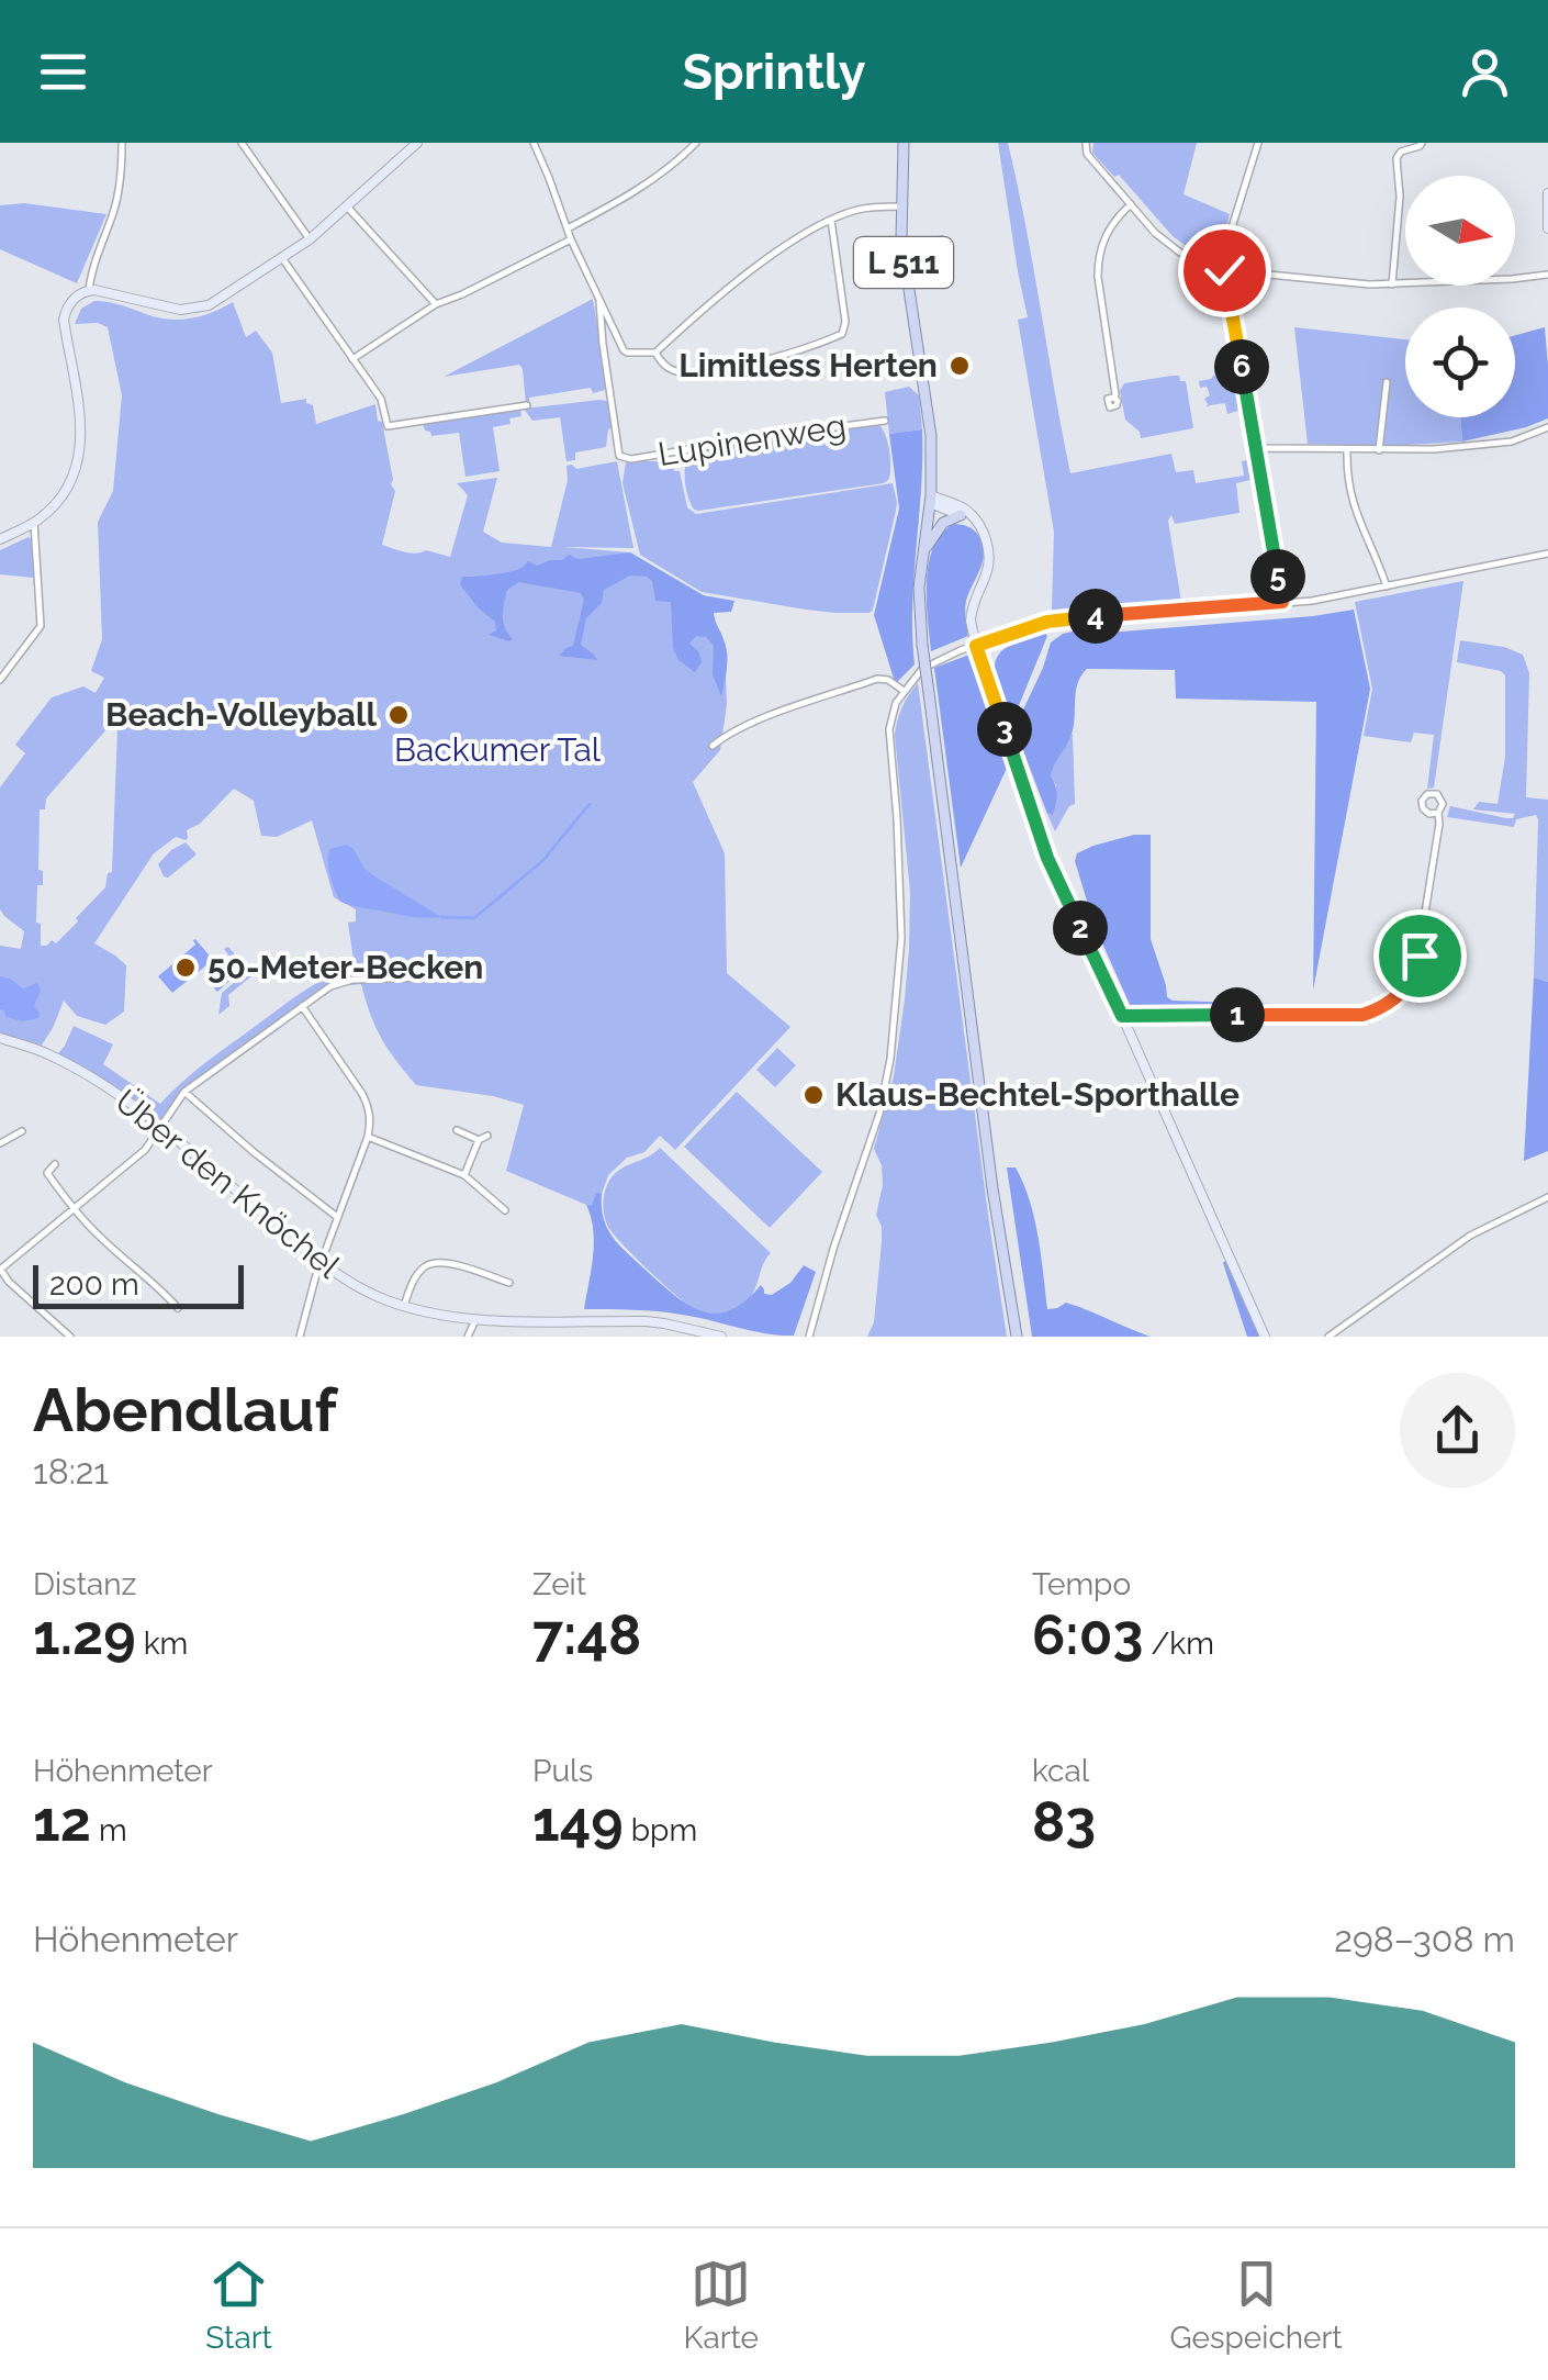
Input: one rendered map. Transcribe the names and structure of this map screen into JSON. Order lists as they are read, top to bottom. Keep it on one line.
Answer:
{"streets":{"main road":["L 511","Über den Knöchel"],"street":["Lupinenweg"]},"parks":["Backumer Tal"],"places":["Limitless Herten","Beach-Volleyball","50-Meter-Becken","Klaus-Bechtel-Sporthalle"],"scale_bar":"200 m","north":"right","page":{"header":"Sprintly","pins":["6","5","4","3","2","1"],"scale":"200 m","heading":["Abendlauf","18:21"],"stats":[["Distanz","1.29 km"],["Zeit","7:48"],["Tempo","6:03 /km"],["Höhenmeter","12 m"],["Puls","149 bpm"],["kcal","83"]],"chart":["Höhenmeter","298–308 m"],"tabs":["Start","Karte","Gespeichert"]}}
